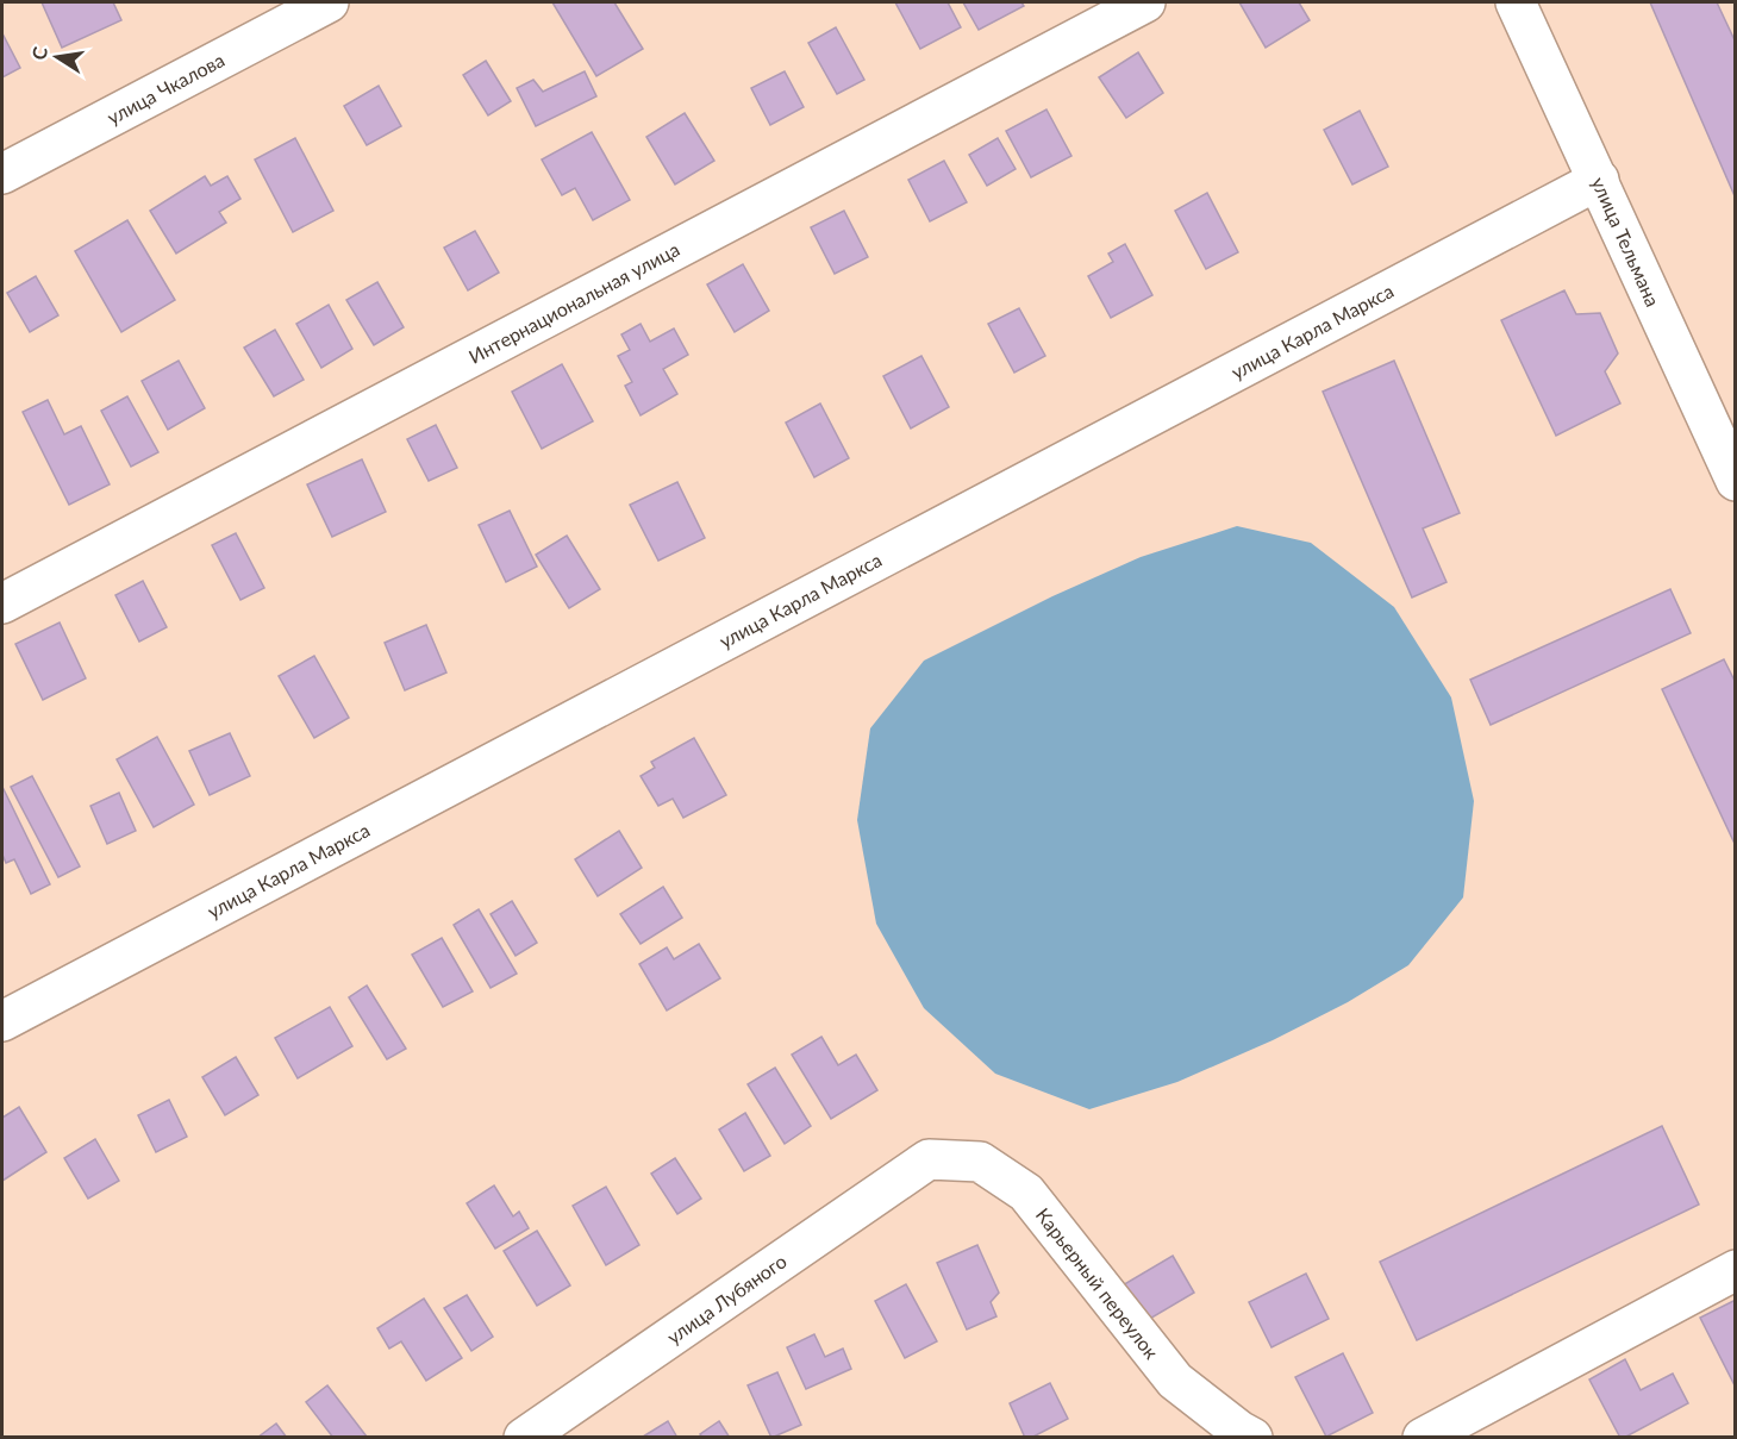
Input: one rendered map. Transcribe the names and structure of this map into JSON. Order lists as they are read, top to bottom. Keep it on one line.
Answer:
{"streets":{"street":["улица Чкалова","улица Тельмана","Интернациональная улица","улица Карла Маркса","Карьерный переулок","улица Лубяного"]},"crossings":[["улица Тельмана","улица Карла Маркса"],["Карьерный переулок","улица Лубяного"]],"north":"left"}
